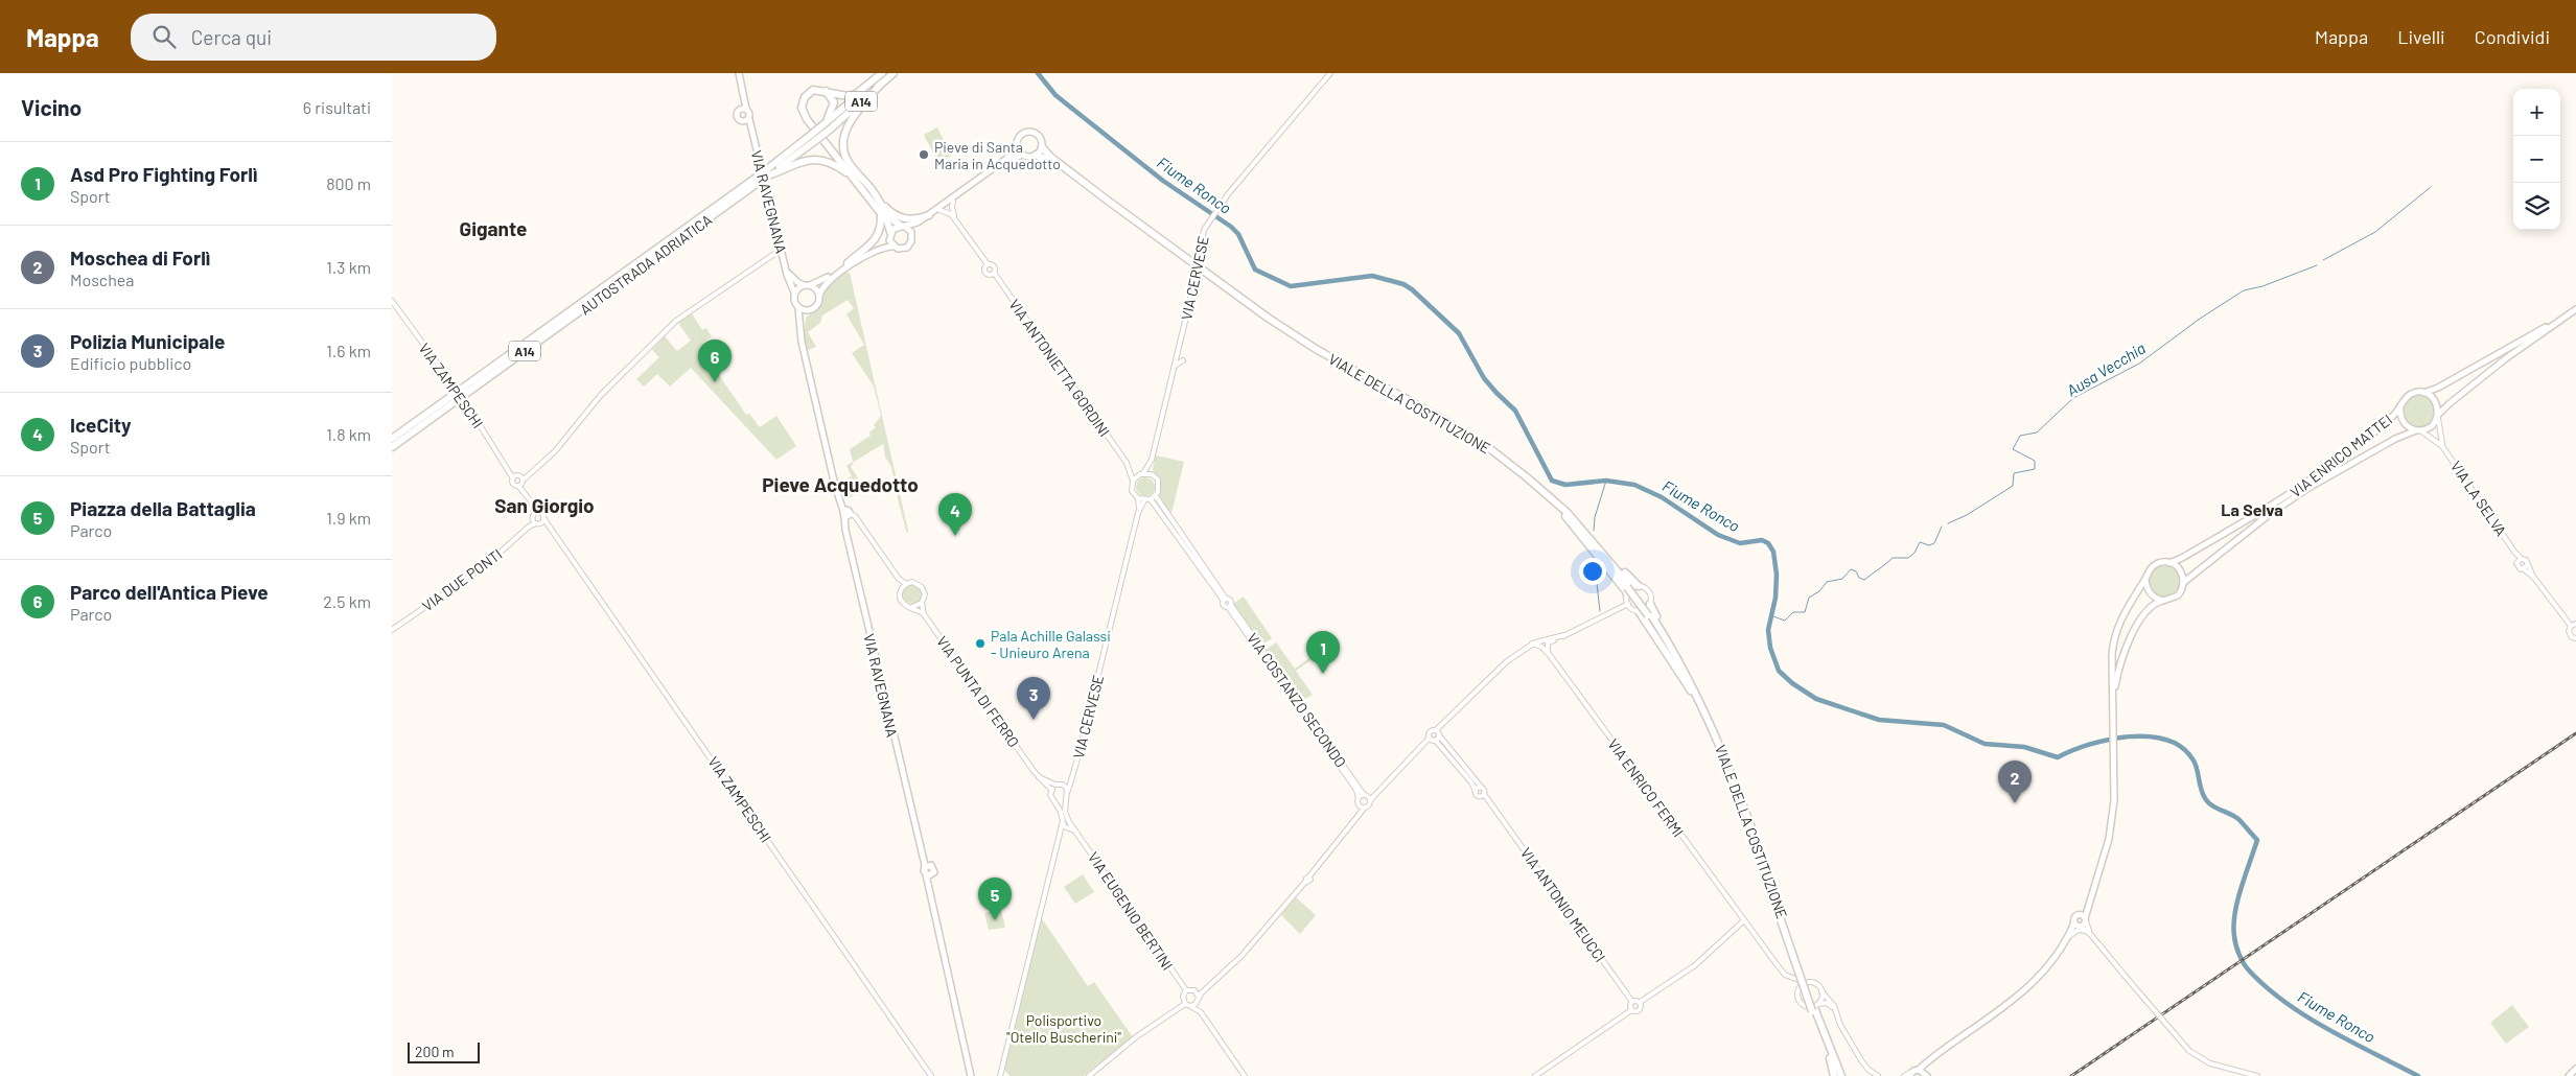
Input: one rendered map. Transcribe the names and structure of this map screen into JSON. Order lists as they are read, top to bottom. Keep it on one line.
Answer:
{"streets":{"highway":["A14","AUTOSTRADA ADRIATICA","VIALE DELLA COSTITUZIONE"],"main road":["VIA RAVEGNANA","VIA ENRICO MATTEI"],"street":["VIA CERVESE","VIA ANTONIETTA GORDINI","VIA ZAMPESCHI","VIA LA SELVA","VIA DUE PONTI","VIA PUNTA DI FERRO","VIA COSTANZO SECONDO","VIA ENRICO FERMI","VIA ANTONIO MEUCCI","VIA EUGENIO BERTINI"]},"crossings":[["A14","AUTOSTRADA ADRIATICA"],["VIA RAVEGNANA","VIA PUNTA DI FERRO"],["VIA CERVESE","VIA PUNTA DI FERRO"],["VIA ZAMPESCHI","VIA DUE PONTI"],["VIA ENRICO MATTEI","VIA LA SELVA"]],"districts":["Gigante","Pieve Acquedotto","San Giorgio","La Selva"],"water":["Fiume Ronco","Ausa Vecchia"],"parks":["Polisportivo \"Otello Buscherini\""],"places":["Pieve di Santa Maria in Acquedotto","Pala Achille Galassi - Unieuro Arena"],"scale_bar":"200 m","page":{"header":"Mappa","search":"Cerca qui","nav":["Mappa","Livelli","Condividi"],"heading":["Vicino","6 risultati"],"map_buttons":["+","−"],"list":[{"mark":"1","name":"Asd Pro Fighting Forlì","note":"Sport","value":"800 m"},{"mark":"2","name":"Moschea di Forlì","note":"Moschea","value":"1.3 km"},{"mark":"3","name":"Polizia Municipale","note":"Edificio pubblico","value":"1.6 km"},{"mark":"4","name":"IceCity","note":"Sport","value":"1.8 km"},{"mark":"5","name":"Piazza della Battaglia","note":"Parco","value":"1.9 km"},{"mark":"6","name":"Parco dell'Antica Pieve","note":"Parco","value":"2.5 km"}],"pins":["6","4","1","3","2","5"],"scale":"200 m"}}
